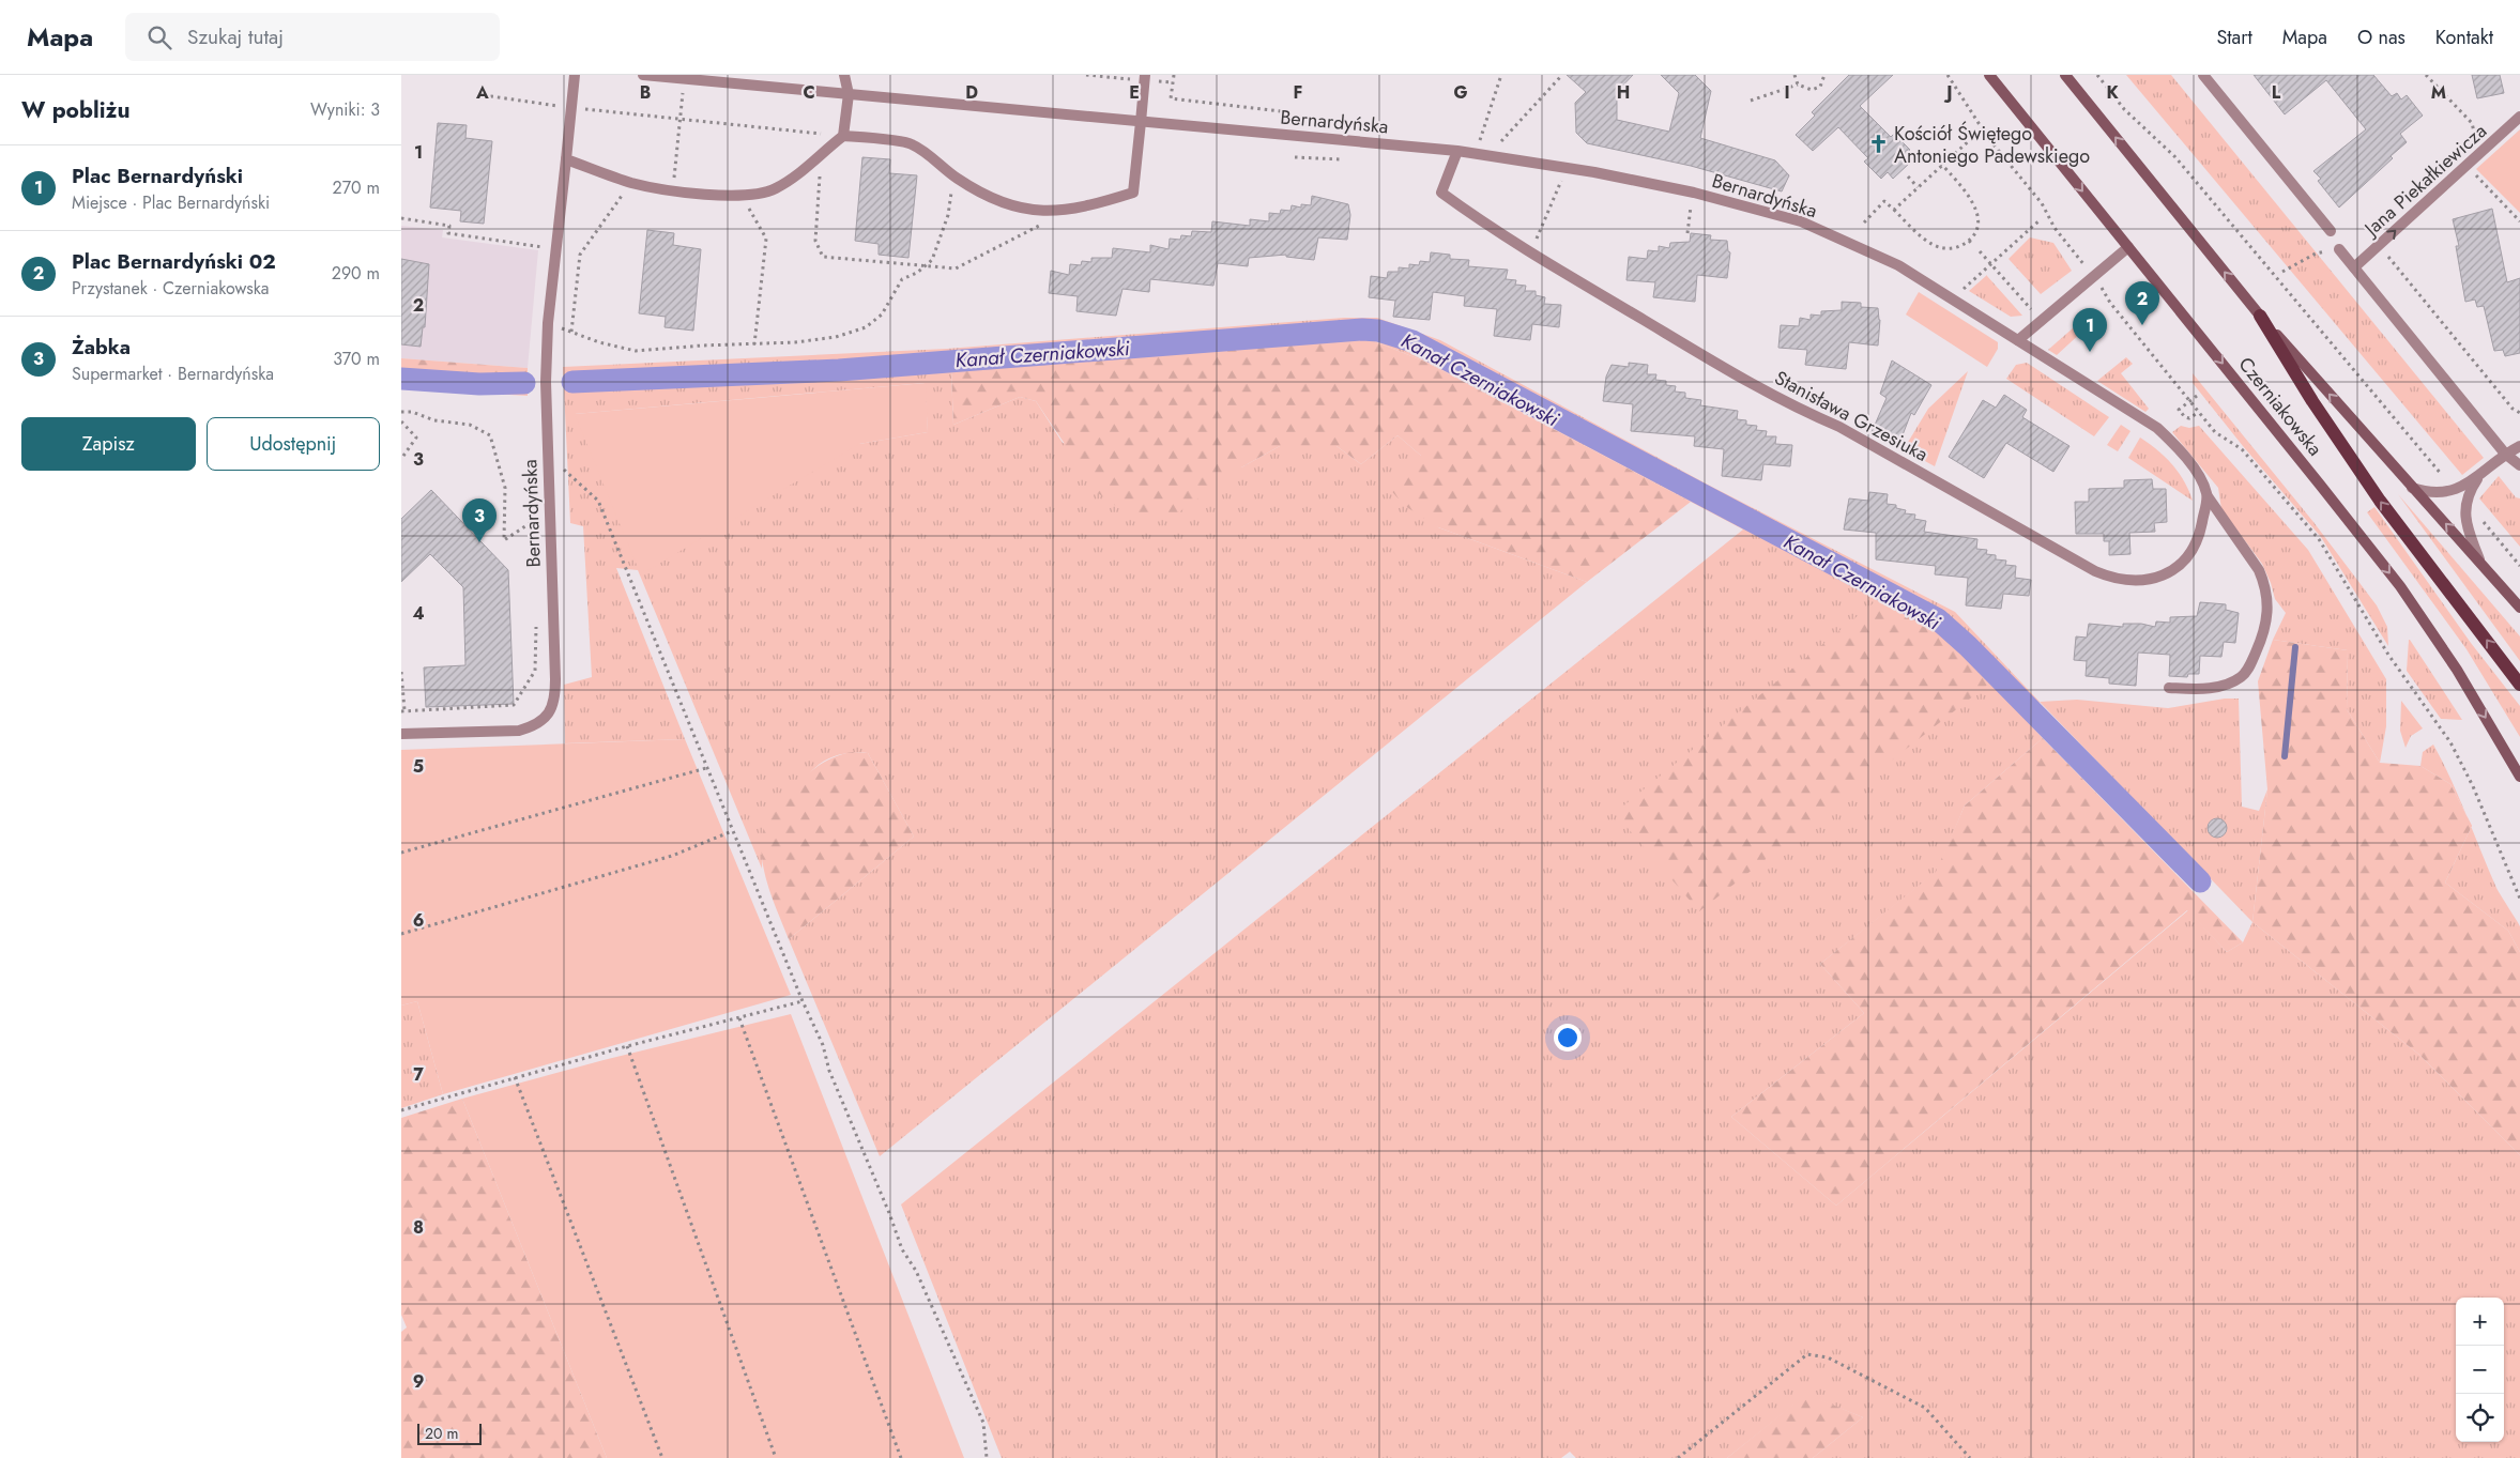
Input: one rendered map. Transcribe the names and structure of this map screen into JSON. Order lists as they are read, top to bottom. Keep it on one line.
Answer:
{"streets":{"main road":["Czerniakowska"],"street":["Bernardyńska","Jana Piekałkiewicza","Stanisława Grzesiuka"]},"crossings":[["Bernardyńska","Stanisława Grzesiuka"]],"one_way":["Jana Piekałkiewicza"],"water":["Kanał Czerniakowski"],"places":{"church":["Kościół Świętego Antoniego Padewskiego"]},"scale_bar":"20 m","page":{"header":"Mapa","search":"Szukaj tutaj","nav":["Start","Mapa","O nas","Kontakt"],"heading":["W pobliżu","Wyniki: 3"],"list":[{"mark":"1","name":"Plac Bernardyński","note":"Miejsce · Plac Bernardyński","value":"270 m"},{"mark":"2","name":"Plac Bernardyński 02","note":"Przystanek · Czerniakowska","value":"290 m"},{"mark":"3","name":"Żabka","note":"Supermarket · Bernardyńska","value":"370 m"}],"pins":["2","1","3"],"buttons":["Zapisz","Udostępnij"],"map_buttons":["+","−"],"scale":"20 m"},"grid":{"columns":["A","B","C","D","E","F","G","H","I","J","K","L","M"],"rows":["1","2","3","4","5","6","7","8","9"]}}
